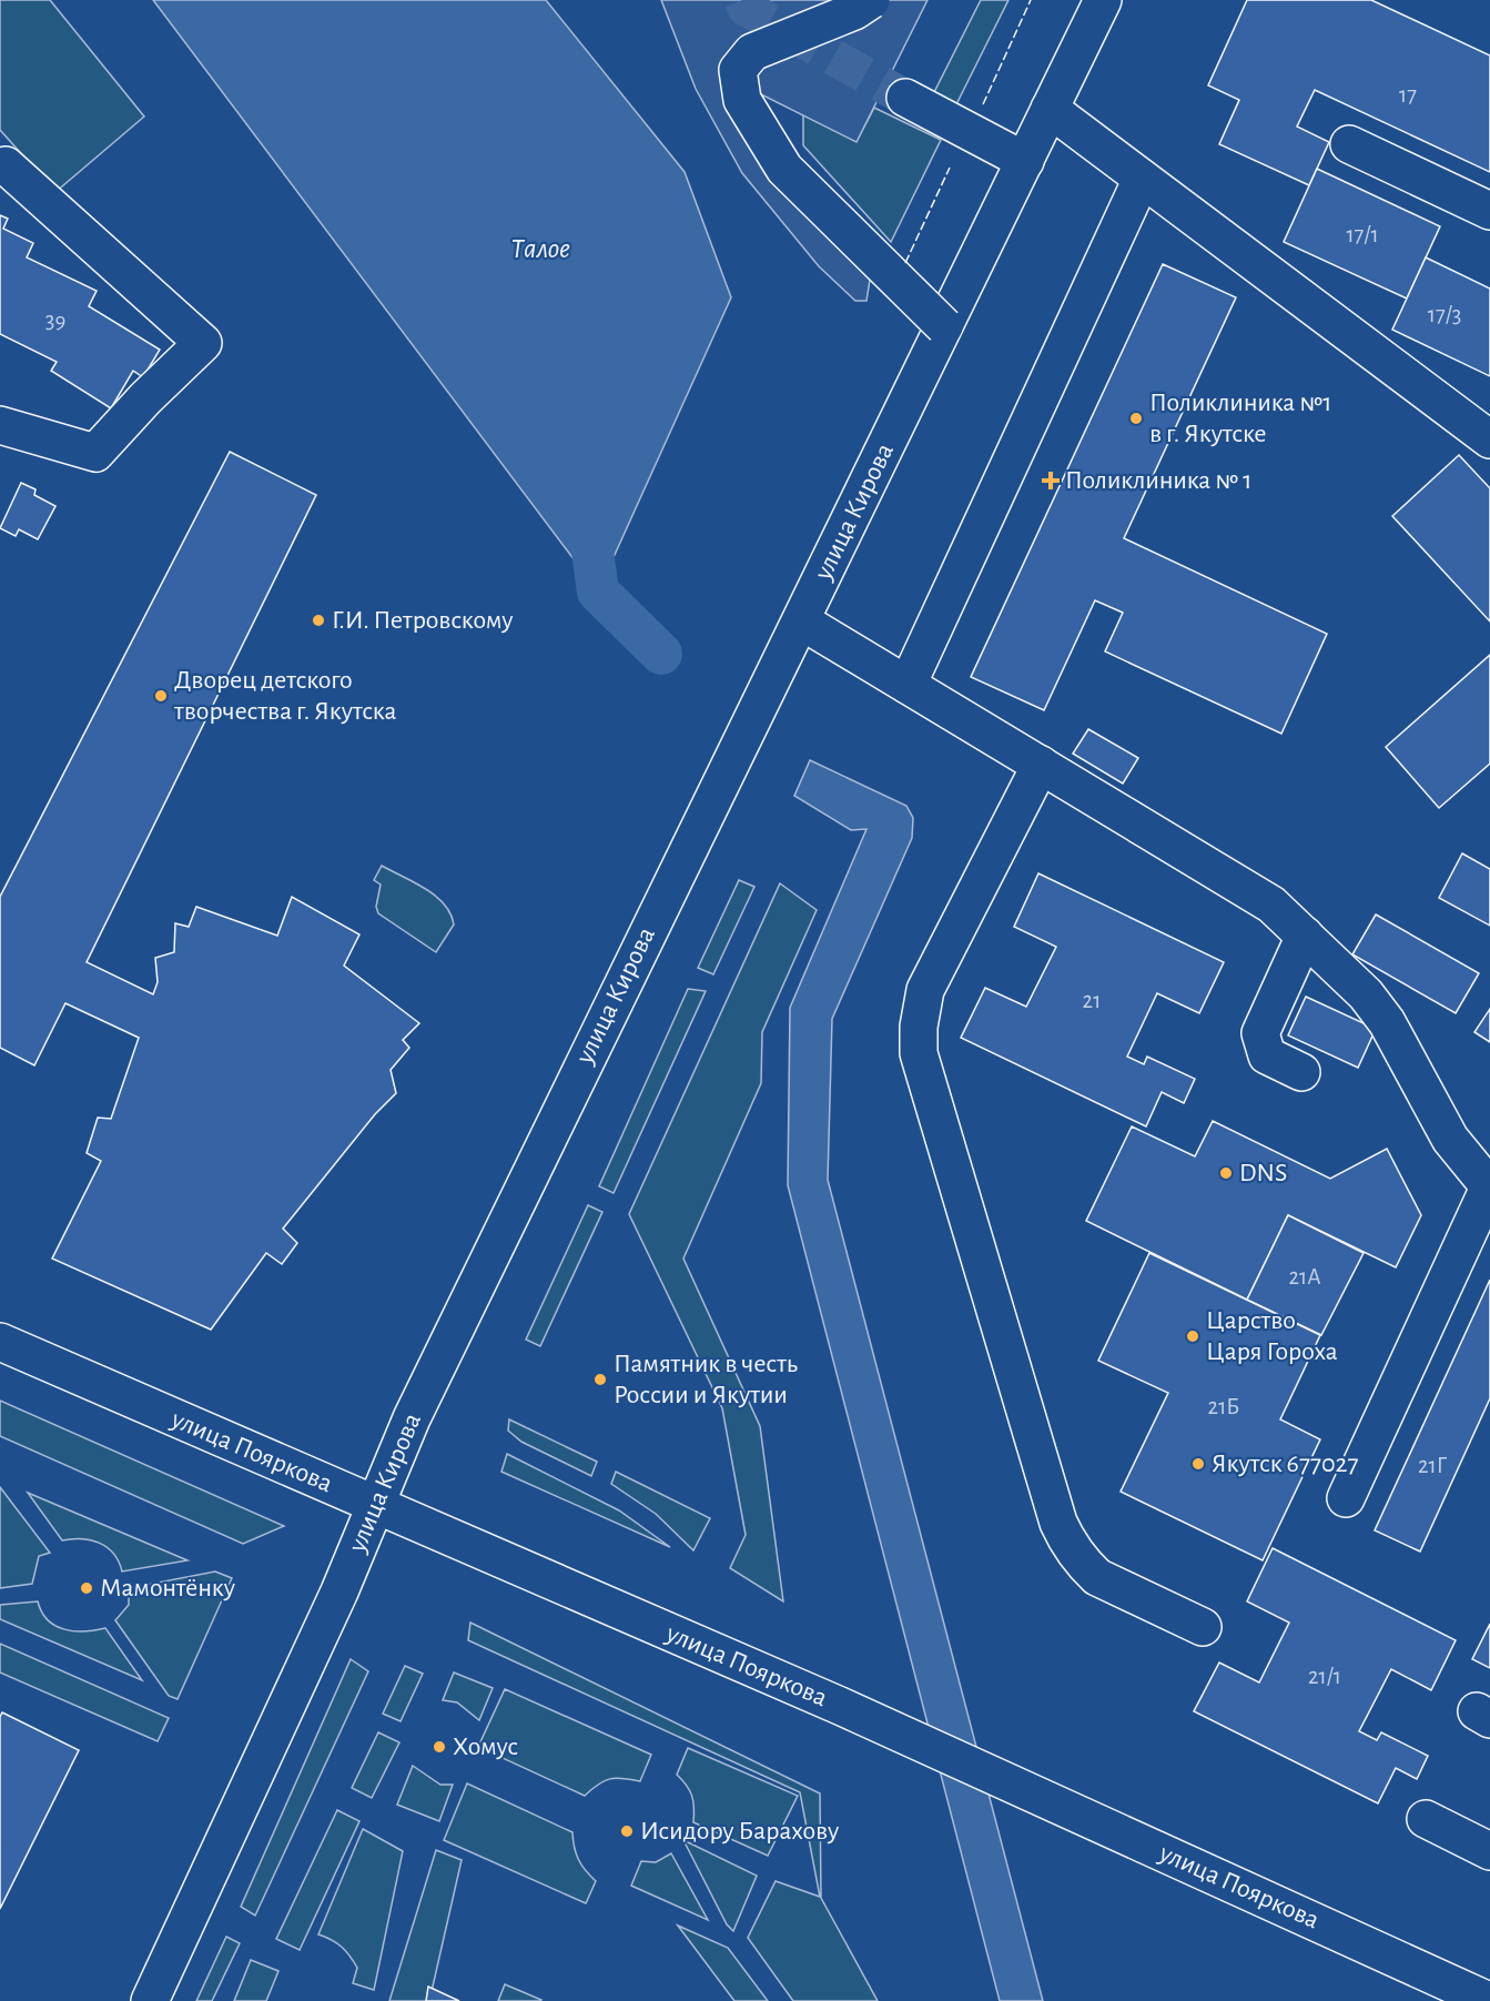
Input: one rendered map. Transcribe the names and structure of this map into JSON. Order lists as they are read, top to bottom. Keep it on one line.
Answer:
{"streets":{"main road":["улица Кирова","улица Пояркова"]},"crossings":[["улица Кирова","улица Пояркова"]],"water":["Талое"],"places":{"other":["Поликлиника №1 в г. Якутске","Г.И. Петровскому","Дворец детского творчества г. Якутска","DNS","Царство Царя Гороха","Памятник в честь России и Якутии","Якутск 677027","Мамонтёнку","Хомус","Исидору Барахову"],"health":["Поликлиника № 1"]},"house_numbers":["17","17/1","17/3","39","21","21А","21Б","21Г","21/1"]}
